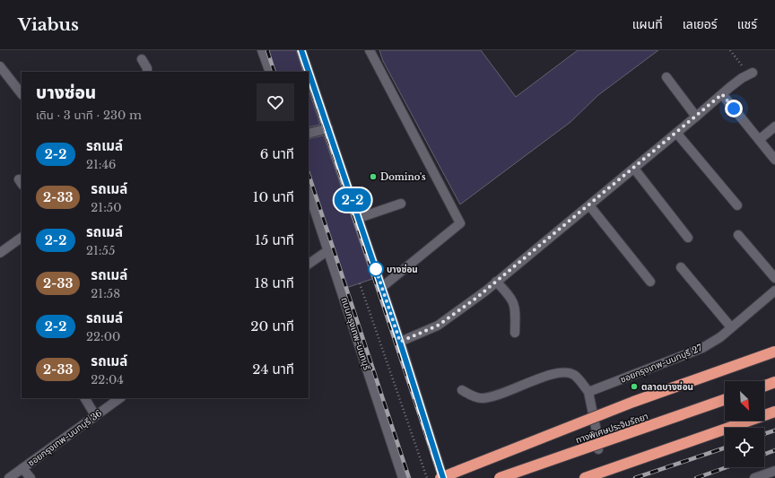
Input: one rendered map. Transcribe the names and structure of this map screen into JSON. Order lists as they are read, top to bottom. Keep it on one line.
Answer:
{"streets":{"highway":["ทางพิเศษประจิมรัถยา"],"street":["ถนนกรุงเทพ-นนทบุรี","ซอยกรุงเทพ-นนทบุรี 27","ซอยกรุงเทพ-นนทบุรี 36"]},"places":["Domino's","บางซ่อน","ตลาดบางซ่อน"],"lines":["bus line 2-2"],"north":"bottom right","page":{"header":"Viabus","nav":["แผนที่","เลเยอร์","แชร์"],"on_map":"2-2","heading":["บางซ่อน","เดิน · 3 นาที · 230 m"],"list":[{"mark":"2-2","name":"รถเมล์","note":"21:46","value":"6 นาที"},{"mark":"2-33","name":"รถเมล์","note":"21:50","value":"10 นาที"},{"mark":"2-2","name":"รถเมล์","note":"21:55","value":"15 นาที"},{"mark":"2-33","name":"รถเมล์","note":"21:58","value":"18 นาที"},{"mark":"2-2","name":"รถเมล์","note":"22:00","value":"20 นาที"},{"mark":"2-33","name":"รถเมล์","note":"22:04","value":"24 นาที"}]}}
